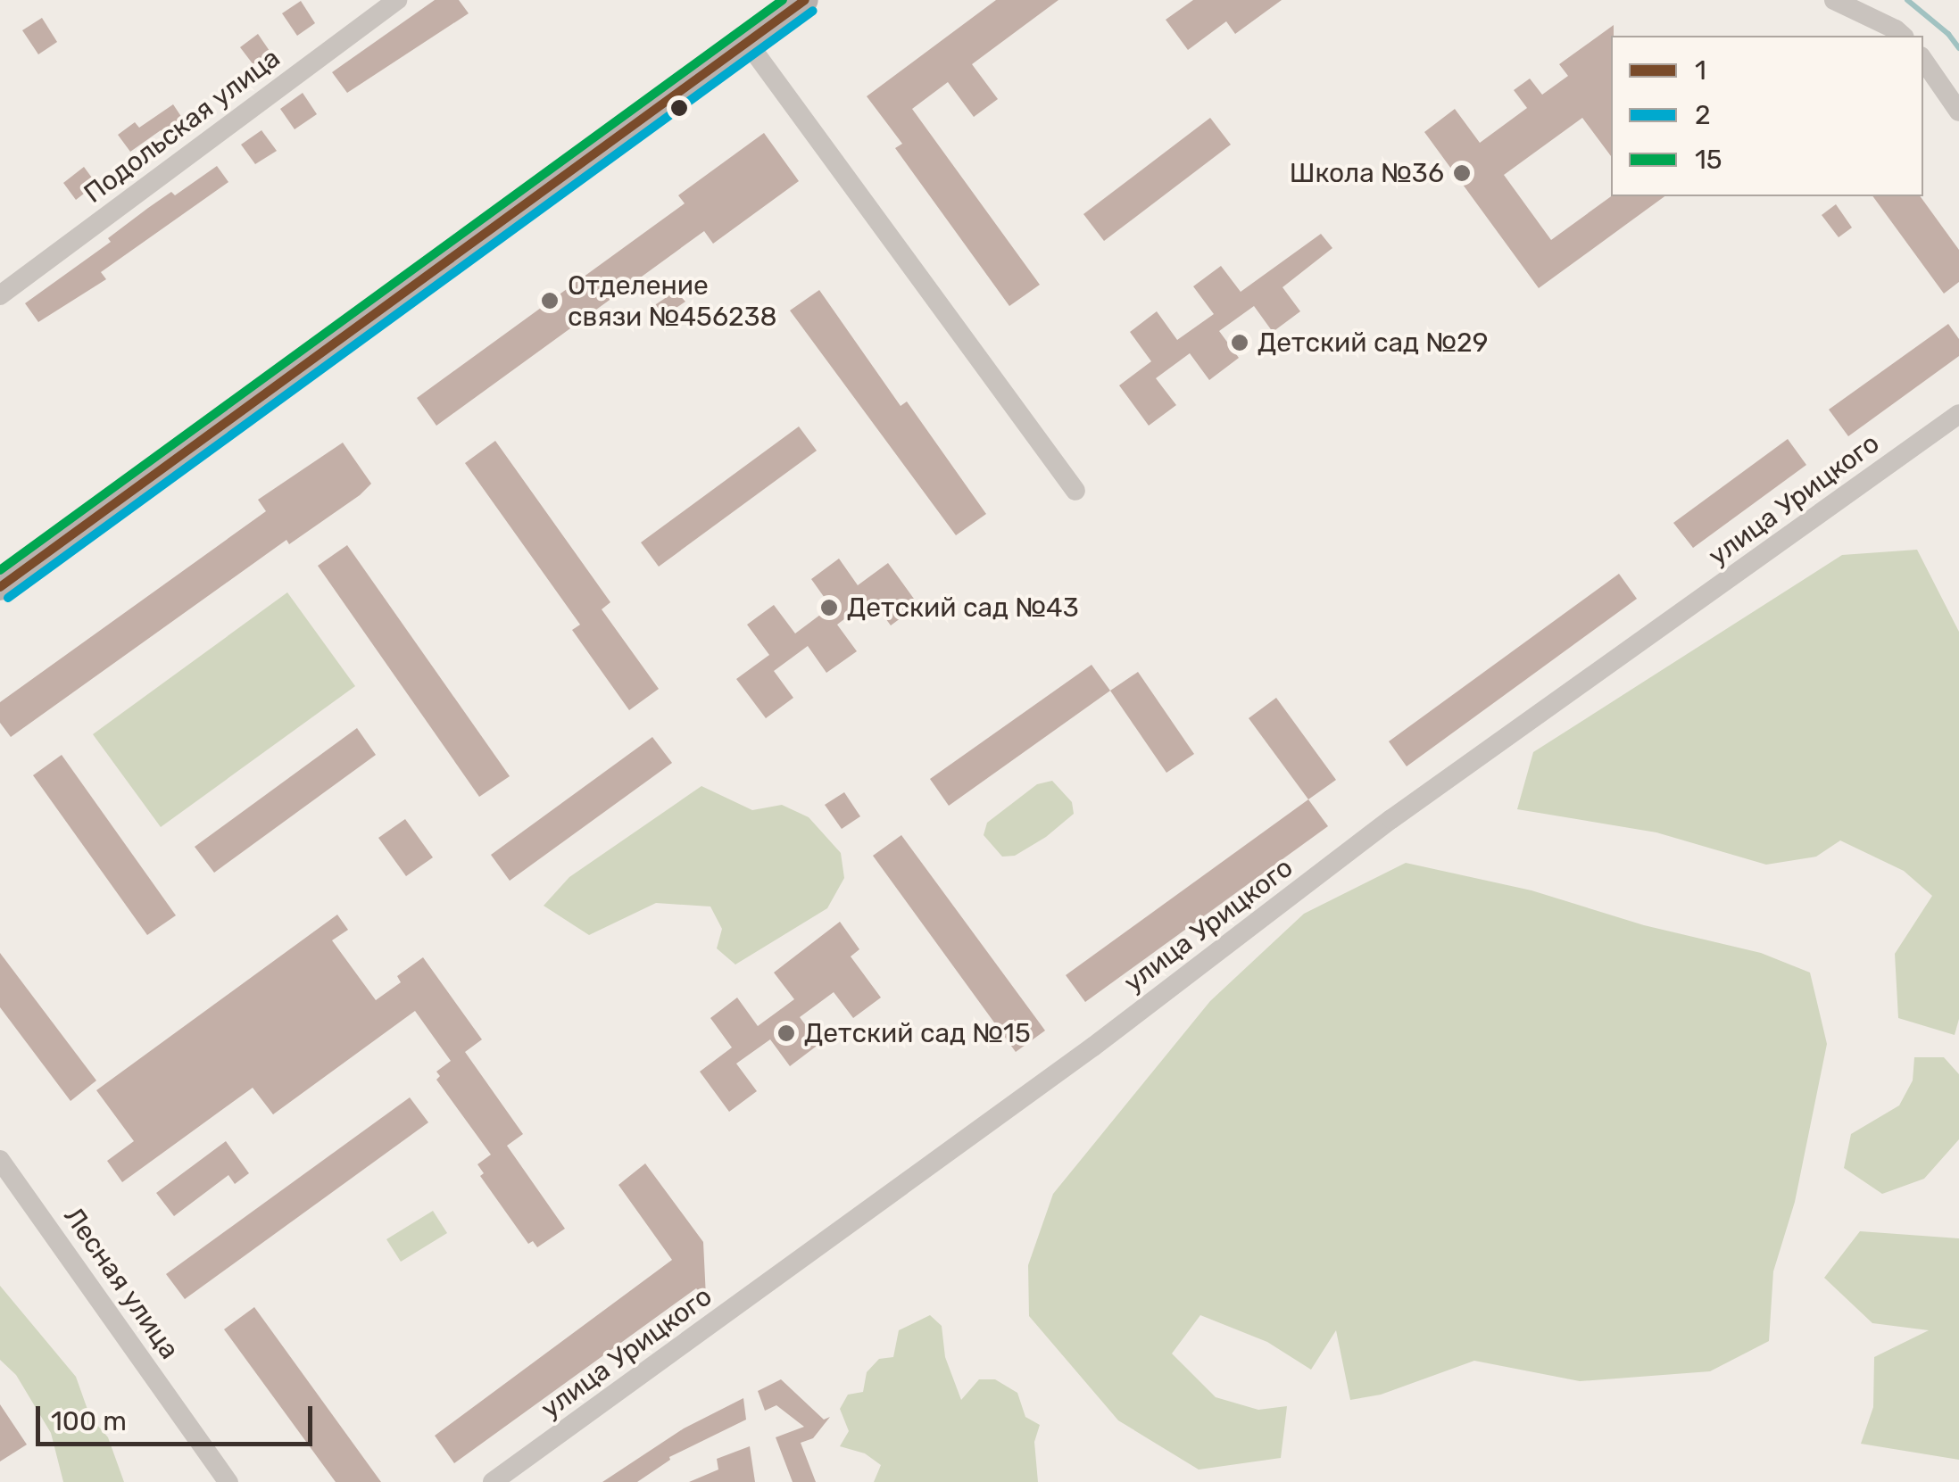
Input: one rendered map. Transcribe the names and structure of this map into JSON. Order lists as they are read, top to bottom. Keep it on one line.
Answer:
{"streets":{"street":["Подольская улица","улица Урицкого","Лесная улица"]},"places":["Школа №36","Отделение связи №456238","Детский сад №29","Детский сад №43","Детский сад №15"],"lines":["transit line 1","transit line 15","transit line 2"],"legend":["1","2","15"],"scale_bar":"100 m"}
